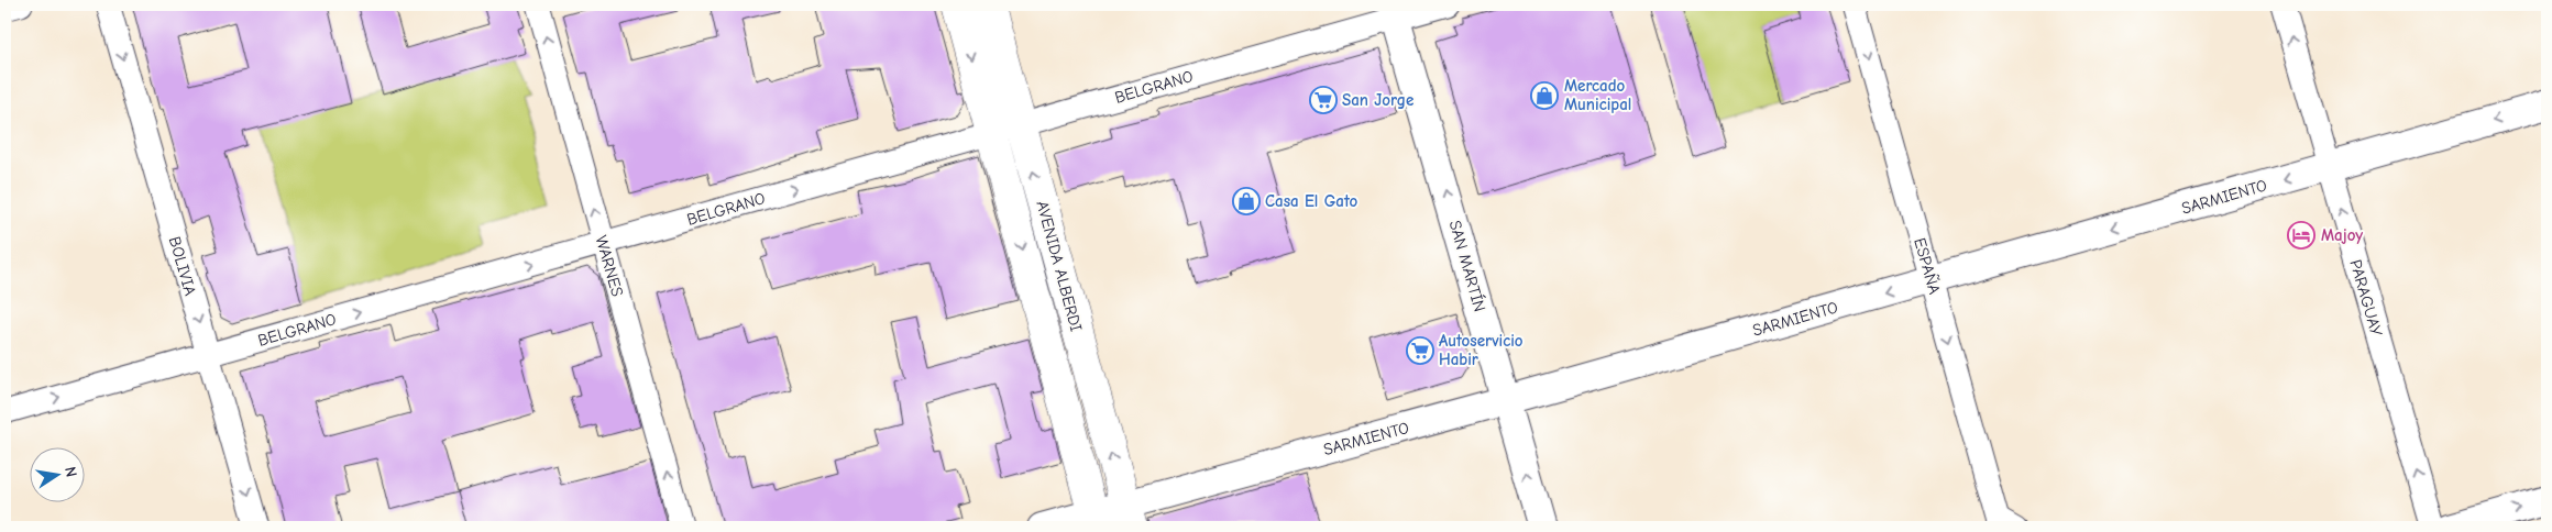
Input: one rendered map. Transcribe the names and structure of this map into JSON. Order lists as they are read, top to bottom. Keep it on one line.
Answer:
{"streets":{"main road":["AVENIDA ALBERDI"],"street":["BELGRANO","SARMIENTO","BOLIVIA","WARNES","SAN MARTÍN","ESPAÑA","PARAGUAY"]},"crossings":[["BELGRANO","BOLIVIA"],["BELGRANO","WARNES"],["BELGRANO","AVENIDA ALBERDI"],["BELGRANO","SAN MARTÍN"],["SARMIENTO","AVENIDA ALBERDI"],["SARMIENTO","SAN MARTÍN"],["SARMIENTO","ESPAÑA"],["SARMIENTO","PARAGUAY"]],"one_way":["BELGRANO","SARMIENTO","BOLIVIA","WARNES","SAN MARTÍN","ESPAÑA","PARAGUAY"],"places":{"shop":["Mercado Municipal","Casa El Gato"],"supermarket":["San Jorge","Autoservicio Habir"],"hotel":["Majoy"]},"north":"right"}
